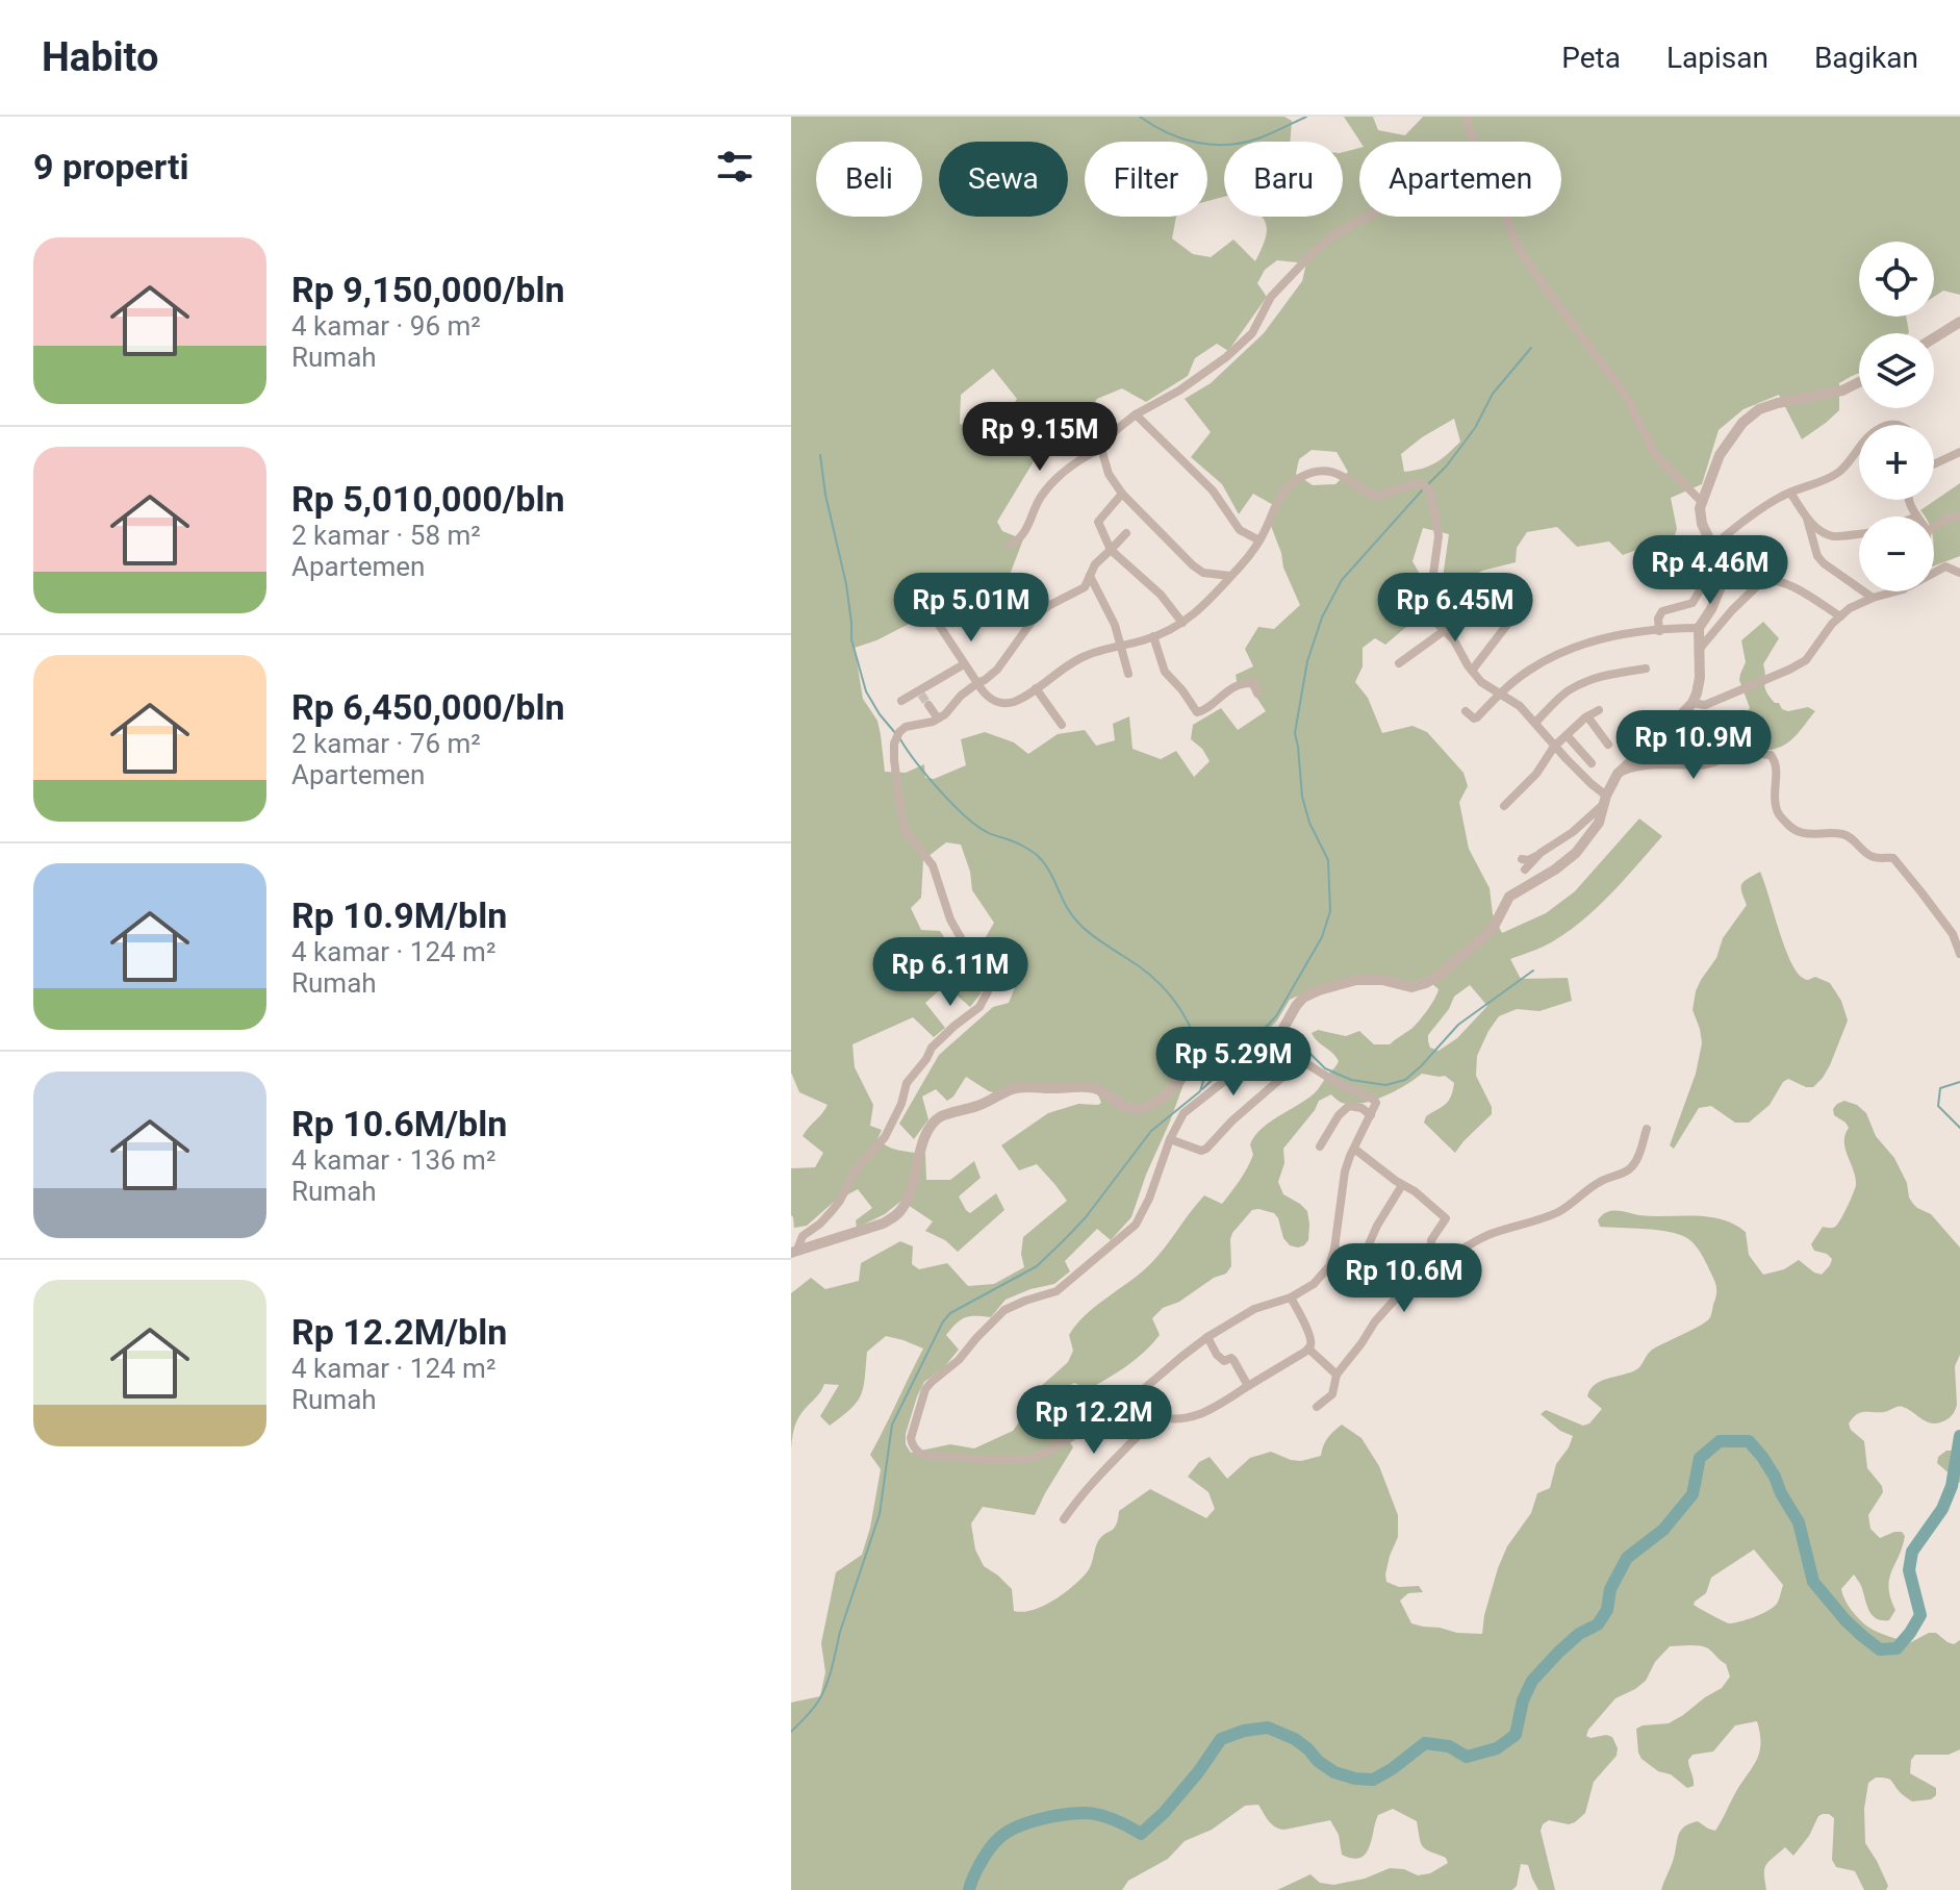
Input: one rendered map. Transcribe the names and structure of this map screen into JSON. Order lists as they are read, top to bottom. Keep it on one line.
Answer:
{"page":{"header":"Habito","nav":["Peta","Lapisan","Bagikan"],"heading":"9 properti","chip":["Beli","Sewa","Filter","Baru","Apartemen"],"list":[{"name":"Rp 9,150,000/bln","note":"4 kamar · 96 m² · Rumah"},{"name":"Rp 5,010,000/bln","note":"2 kamar · 58 m² · Apartemen"},{"name":"Rp 6,450,000/bln","note":"2 kamar · 76 m² · Apartemen"},{"name":"Rp 10.9M/bln","note":"4 kamar · 124 m² · Rumah"},{"name":"Rp 10.6M/bln","note":"4 kamar · 136 m² · Rumah"},{"name":"Rp 12.2M/bln","note":"4 kamar · 124 m² · Rumah"}],"map_buttons":["+","−"],"price":["Rp 9.15M","Rp 4.46M","Rp 5.01M","Rp 6.45M","Rp 10.9M","Rp 6.11M","Rp 5.29M","Rp 10.6M","Rp 12.2M"]}}
